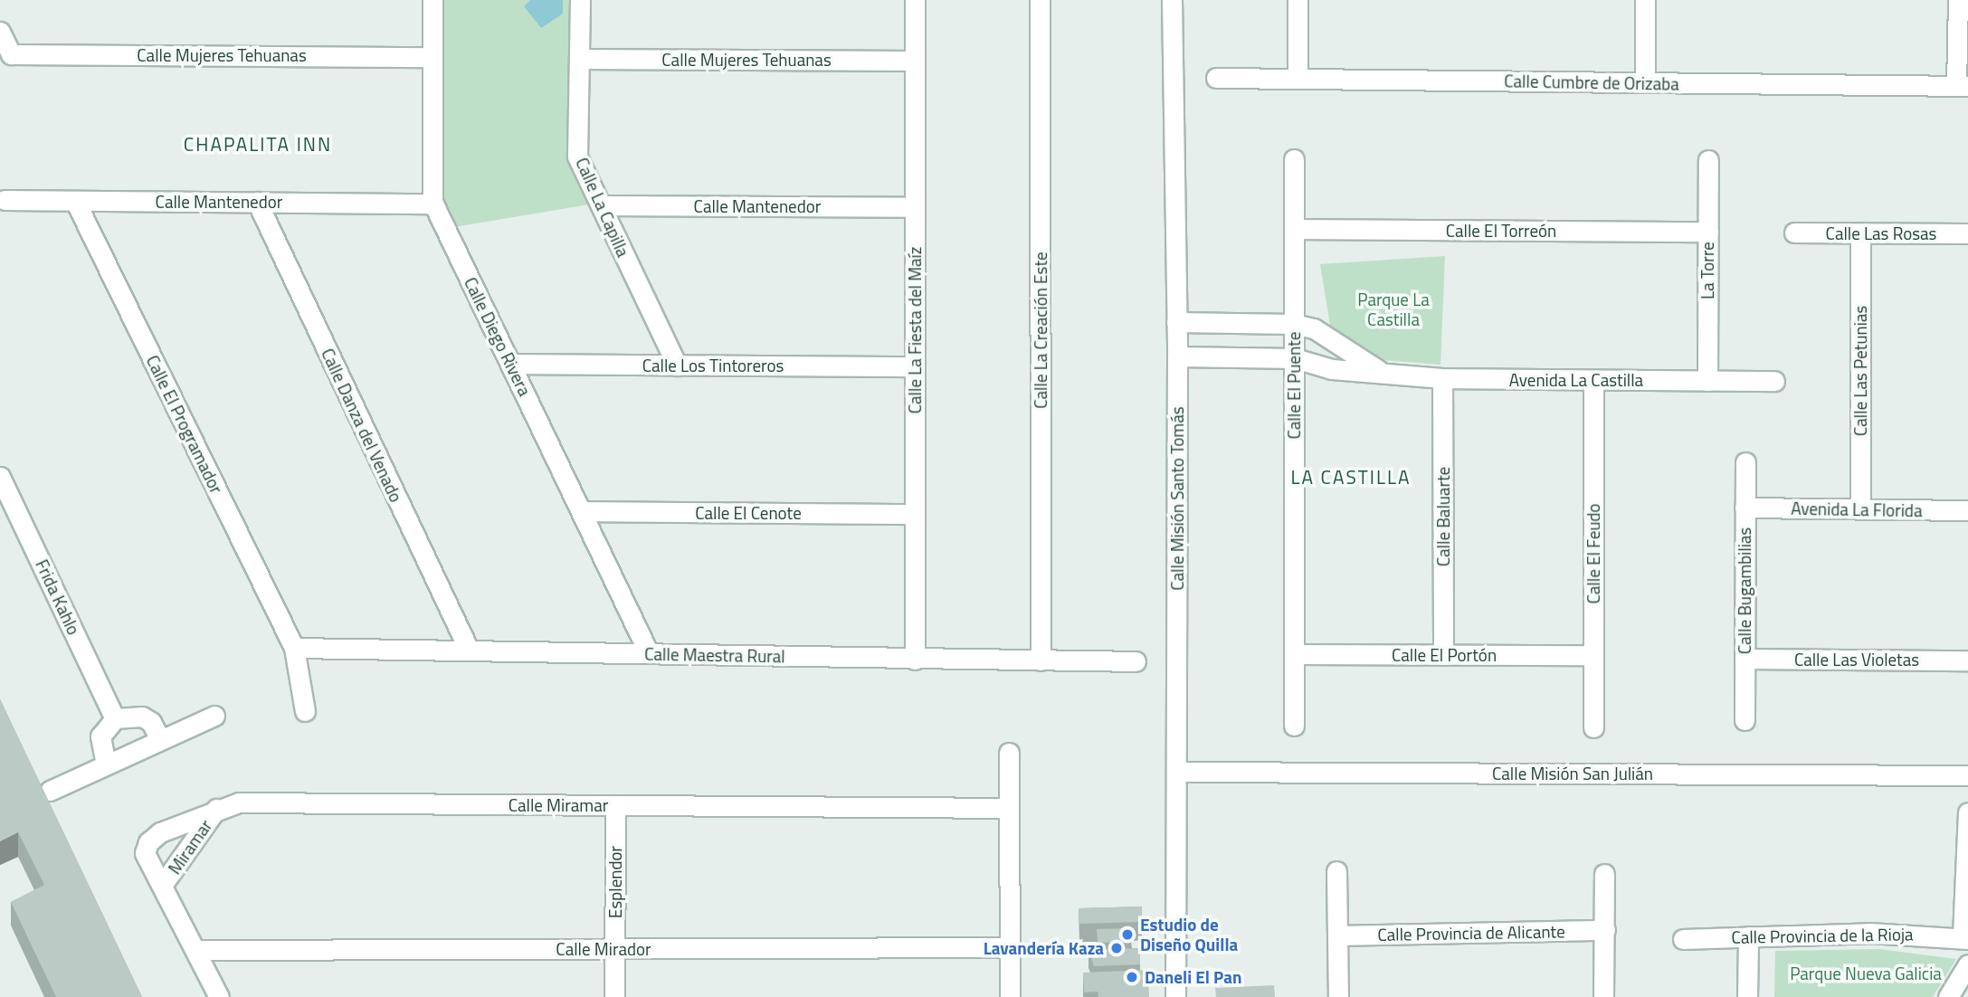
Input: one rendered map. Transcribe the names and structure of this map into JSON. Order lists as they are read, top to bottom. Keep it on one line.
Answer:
{"streets":{"street":["Calle Mujeres Tehuanas","Calle Cumbre de Orizaba","Calle Mantenedor","Calle La Capilla","Calle El Torreón","Calle Las Rosas","La Torre","Calle La Fiesta del Maíz","Calle La Creación Este","Calle Diego Rivera","Calle Los Tintoreros","Calle Las Petunias","Avenida La Castilla","Calle El Puente","Calle El Programador","Calle Danza del Venado","Calle Misión Santo Tomás","Avenida La Florida","Calle El Cenote","Calle Baluarte","Calle El Feudo","Calle Bugambilias","Frida Kahlo","Calle Maestra Rural","Calle El Portón","Calle Las Violetas","Calle Misión San Julián","Calle Miramar","Miramar","Esplendor","Calle Provincia de Alicante","Calle Provincia de la Rioja","Calle Mirador"]},"crossings":[["Calle Mujeres Tehuanas","Calle La Capilla"],["Calle Mujeres Tehuanas","Calle La Fiesta del Maíz"],["Calle Mujeres Tehuanas","Calle Diego Rivera"],["Calle Mantenedor","Calle La Capilla"],["Calle Mantenedor","Calle La Fiesta del Maíz"],["Calle Mantenedor","Calle Diego Rivera"],["Calle Mantenedor","Calle El Programador"],["Calle Mantenedor","Calle Danza del Venado"],["Calle La Capilla","Calle Los Tintoreros"],["Calle El Torreón","La Torre"],["Calle El Torreón","Calle El Puente"],["Calle Las Rosas","Calle Las Petunias"],["La Torre","Avenida La Castilla"],["Calle La Fiesta del Maíz","Calle Los Tintoreros"],["Calle La Fiesta del Maíz","Calle El Cenote"],["Calle La Fiesta del Maíz","Calle Maestra Rural"],["Calle La Creación Este","Calle Maestra Rural"],["Calle Diego Rivera","Calle Los Tintoreros"],["Calle Diego Rivera","Calle El Cenote"],["Calle Diego Rivera","Calle Maestra Rural"],["Calle Las Petunias","Avenida La Florida"],["Avenida La Castilla","Calle El Puente"],["Avenida La Castilla","Calle Misión Santo Tomás"],["Avenida La Castilla","Calle Baluarte"],["Avenida La Castilla","Calle El Feudo"],["Calle El Puente","Calle El Portón"],["Calle El Programador","Calle Maestra Rural"],["Calle Danza del Venado","Calle Maestra Rural"],["Calle Misión Santo Tomás","Calle Misión San Julián"],["Avenida La Florida","Calle Bugambilias"],["Calle Baluarte","Calle El Portón"],["Calle El Feudo","Calle El Portón"],["Calle Bugambilias","Calle Las Violetas"],["Calle Miramar","Miramar"],["Calle Miramar","Esplendor"],["Calle Miramar","Calle Mirador"],["Esplendor","Calle Mirador"]],"districts":["CHAPALITA INN","LA CASTILLA"],"parks":["Parque La Castilla","Parque Nueva Galicia"],"places":["Estudio de Diseño Quilla","Lavandería Kaza","Daneli El Pan"]}
